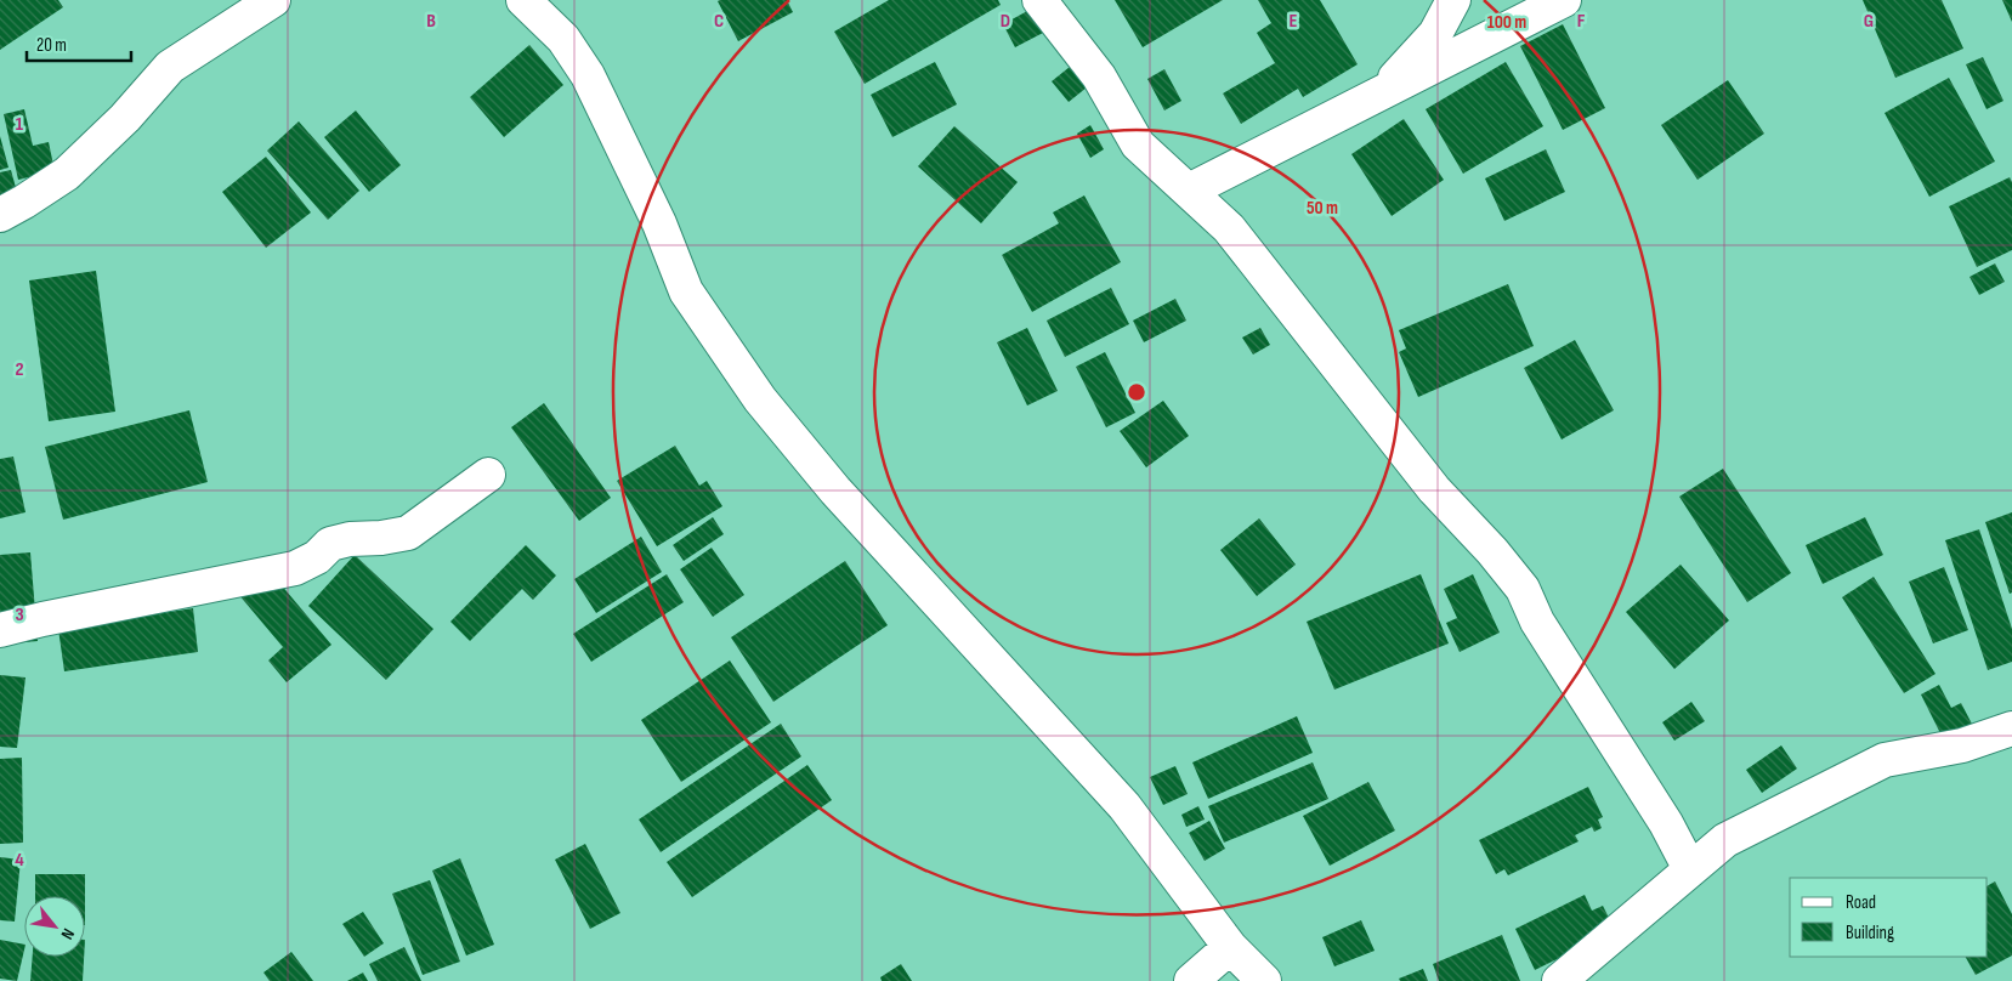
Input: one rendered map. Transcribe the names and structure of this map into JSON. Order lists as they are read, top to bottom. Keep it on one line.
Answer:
{"legend":["Road","Building"],"scale_bar":"20 m","north":"bottom right","grid":{"columns":["B","C","D","E","F","G"],"rows":["1","2","3","4"]},"rings":["100 m","50 m"]}
